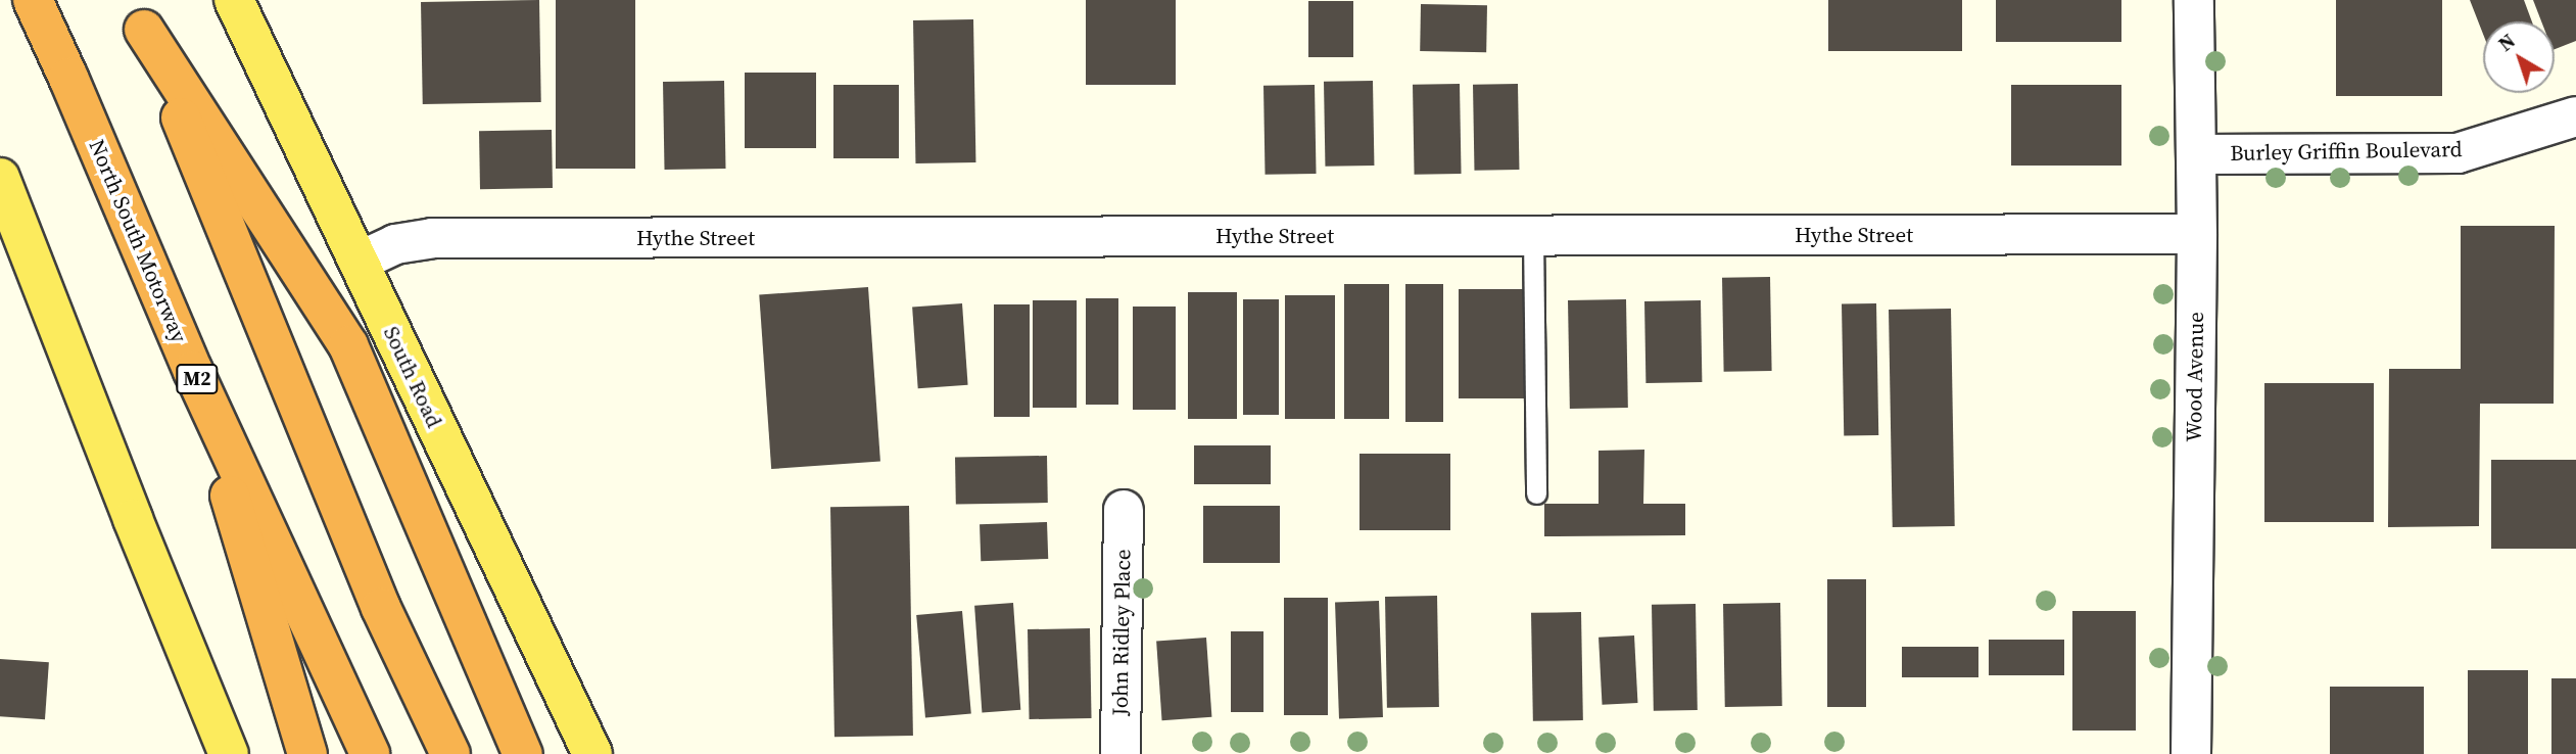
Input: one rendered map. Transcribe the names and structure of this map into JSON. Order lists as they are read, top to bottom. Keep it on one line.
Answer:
{"streets":{"highway":["North South Motorway","M2"],"main road":["South Road"],"street":["Burley Griffin Boulevard","Hythe Street","Wood Avenue","John Ridley Place"]},"crossings":[["Burley Griffin Boulevard","Wood Avenue"],["Hythe Street","South Road"],["Hythe Street","Wood Avenue"]],"north":"top left"}
